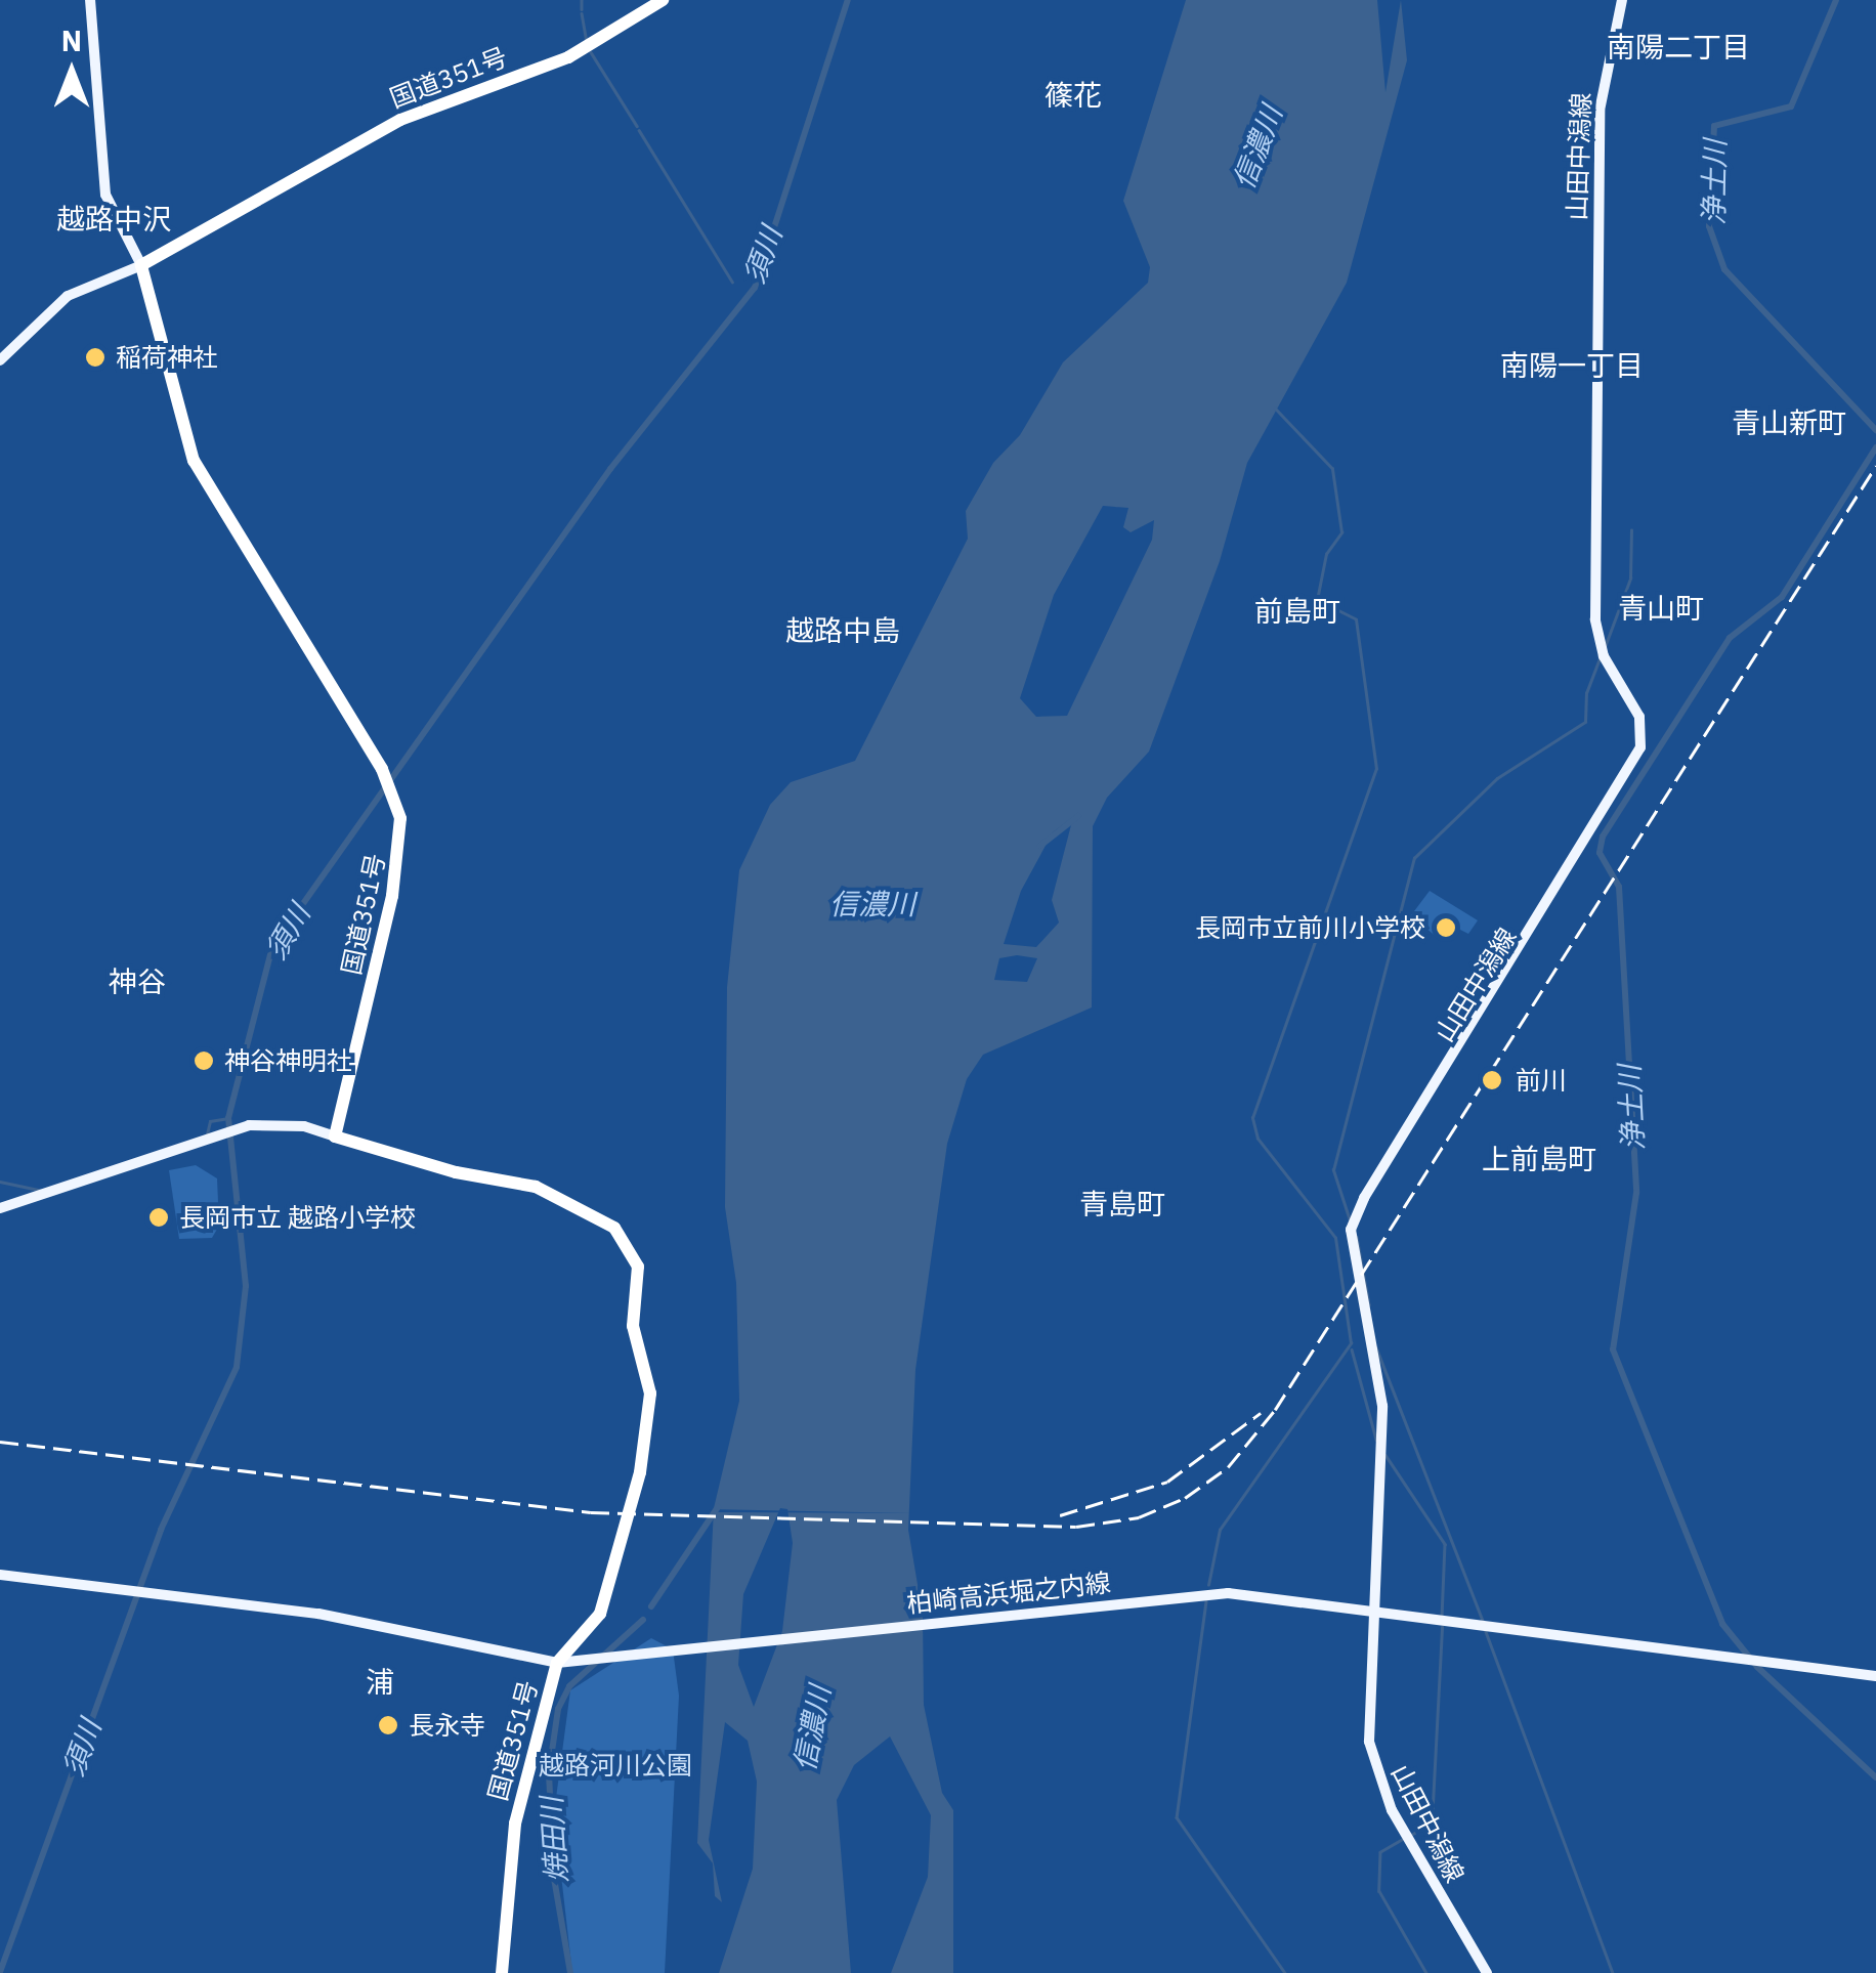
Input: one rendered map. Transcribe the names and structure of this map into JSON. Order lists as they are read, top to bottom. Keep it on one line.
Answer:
{"streets":{"highway":["国道351号"],"main road":["山田中潟線","柏崎高浜堀之内線"]},"crossings":[["国道351号","柏崎高浜堀之内線"],["山田中潟線","柏崎高浜堀之内線"]],"districts":["南陽二丁目","篠花","越路中沢","南陽一丁目","青山新町","青山町","前島町","越路中島","神谷","上前島町","青島町","浦"],"water":["信濃川","浄土川","須川","焼田川"],"parks":["越路河川公園"],"places":["稲荷神社","長岡市立前川小学校","神谷神明社","前川","長岡市立 越路小学校","長永寺"],"north":"top"}
